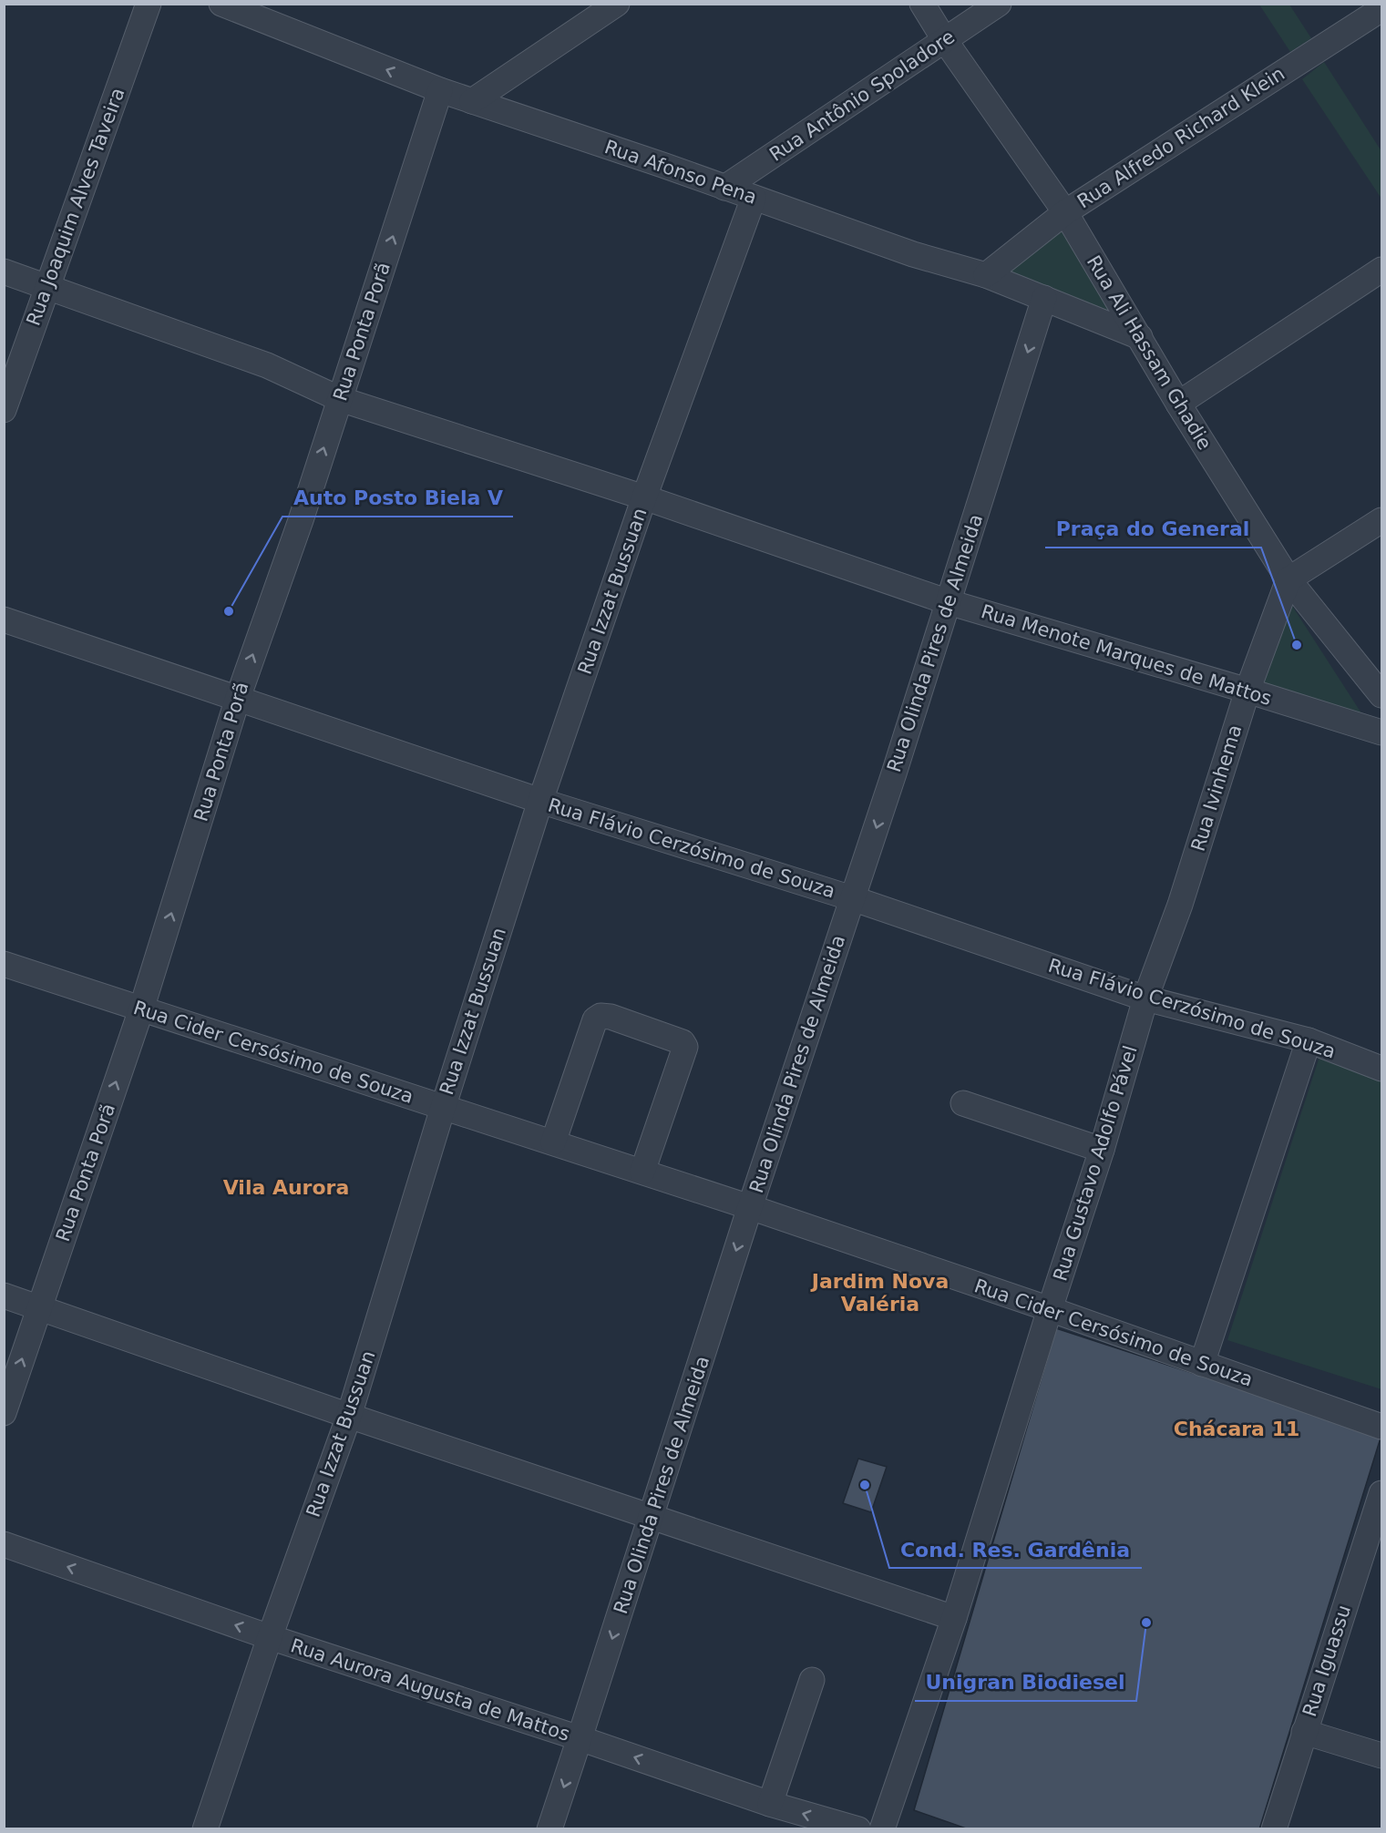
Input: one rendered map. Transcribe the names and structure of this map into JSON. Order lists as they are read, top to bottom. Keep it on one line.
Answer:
{"streets":{"street":["Rua Antônio Spoladore","Rua Alfredo Richard Klein","Rua Afonso Pena","Rua Joaquim Alves Taveira","Rua Ponta Porã","Rua Ali Hassam Ghadie","Rua Izzat Bussuan","Rua Olinda Pires de Almeida","Rua Menote Marques de Mattos","Rua Ivinhema","Rua Flávio Cerzósimo de Souza","Rua Cider Cersósimo de Souza","Rua Gustavo Adolfo Pável","Rua Iguassu","Rua Aurora Augusta de Mattos"]},"crossings":[["Rua Antônio Spoladore","Rua Afonso Pena"],["Rua Antônio Spoladore","Rua Ali Hassam Ghadie"],["Rua Alfredo Richard Klein","Rua Afonso Pena"],["Rua Alfredo Richard Klein","Rua Ali Hassam Ghadie"],["Rua Afonso Pena","Rua Ponta Porã"],["Rua Afonso Pena","Rua Ali Hassam Ghadie"],["Rua Afonso Pena","Rua Izzat Bussuan"],["Rua Afonso Pena","Rua Olinda Pires de Almeida"],["Rua Joaquim Alves Taveira","Rua Menote Marques de Mattos"],["Rua Ponta Porã","Rua Menote Marques de Mattos"],["Rua Ponta Porã","Rua Flávio Cerzósimo de Souza"],["Rua Ponta Porã","Rua Cider Cersósimo de Souza"],["Rua Ali Hassam Ghadie","Rua Ivinhema"],["Rua Izzat Bussuan","Rua Menote Marques de Mattos"],["Rua Izzat Bussuan","Rua Flávio Cerzósimo de Souza"],["Rua Izzat Bussuan","Rua Cider Cersósimo de Souza"],["Rua Izzat Bussuan","Rua Aurora Augusta de Mattos"],["Rua Olinda Pires de Almeida","Rua Menote Marques de Mattos"],["Rua Olinda Pires de Almeida","Rua Flávio Cerzósimo de Souza"],["Rua Olinda Pires de Almeida","Rua Cider Cersósimo de Souza"],["Rua Olinda Pires de Almeida","Rua Aurora Augusta de Mattos"],["Rua Menote Marques de Mattos","Rua Ivinhema"],["Rua Ivinhema","Rua Gustavo Adolfo Pável"],["Rua Flávio Cerzósimo de Souza","Rua Gustavo Adolfo Pável"],["Rua Cider Cersósimo de Souza","Rua Gustavo Adolfo Pável"]],"one_way":["Rua Ponta Porã","Rua Olinda Pires de Almeida","Rua Aurora Augusta de Mattos"],"districts":["Vila Aurora","Jardim Nova Valéria","Chácara 11"],"places":["Auto Posto Biela V","Praça do General","Cond. Res. Gardênia","Unigran Biodiesel"]}
